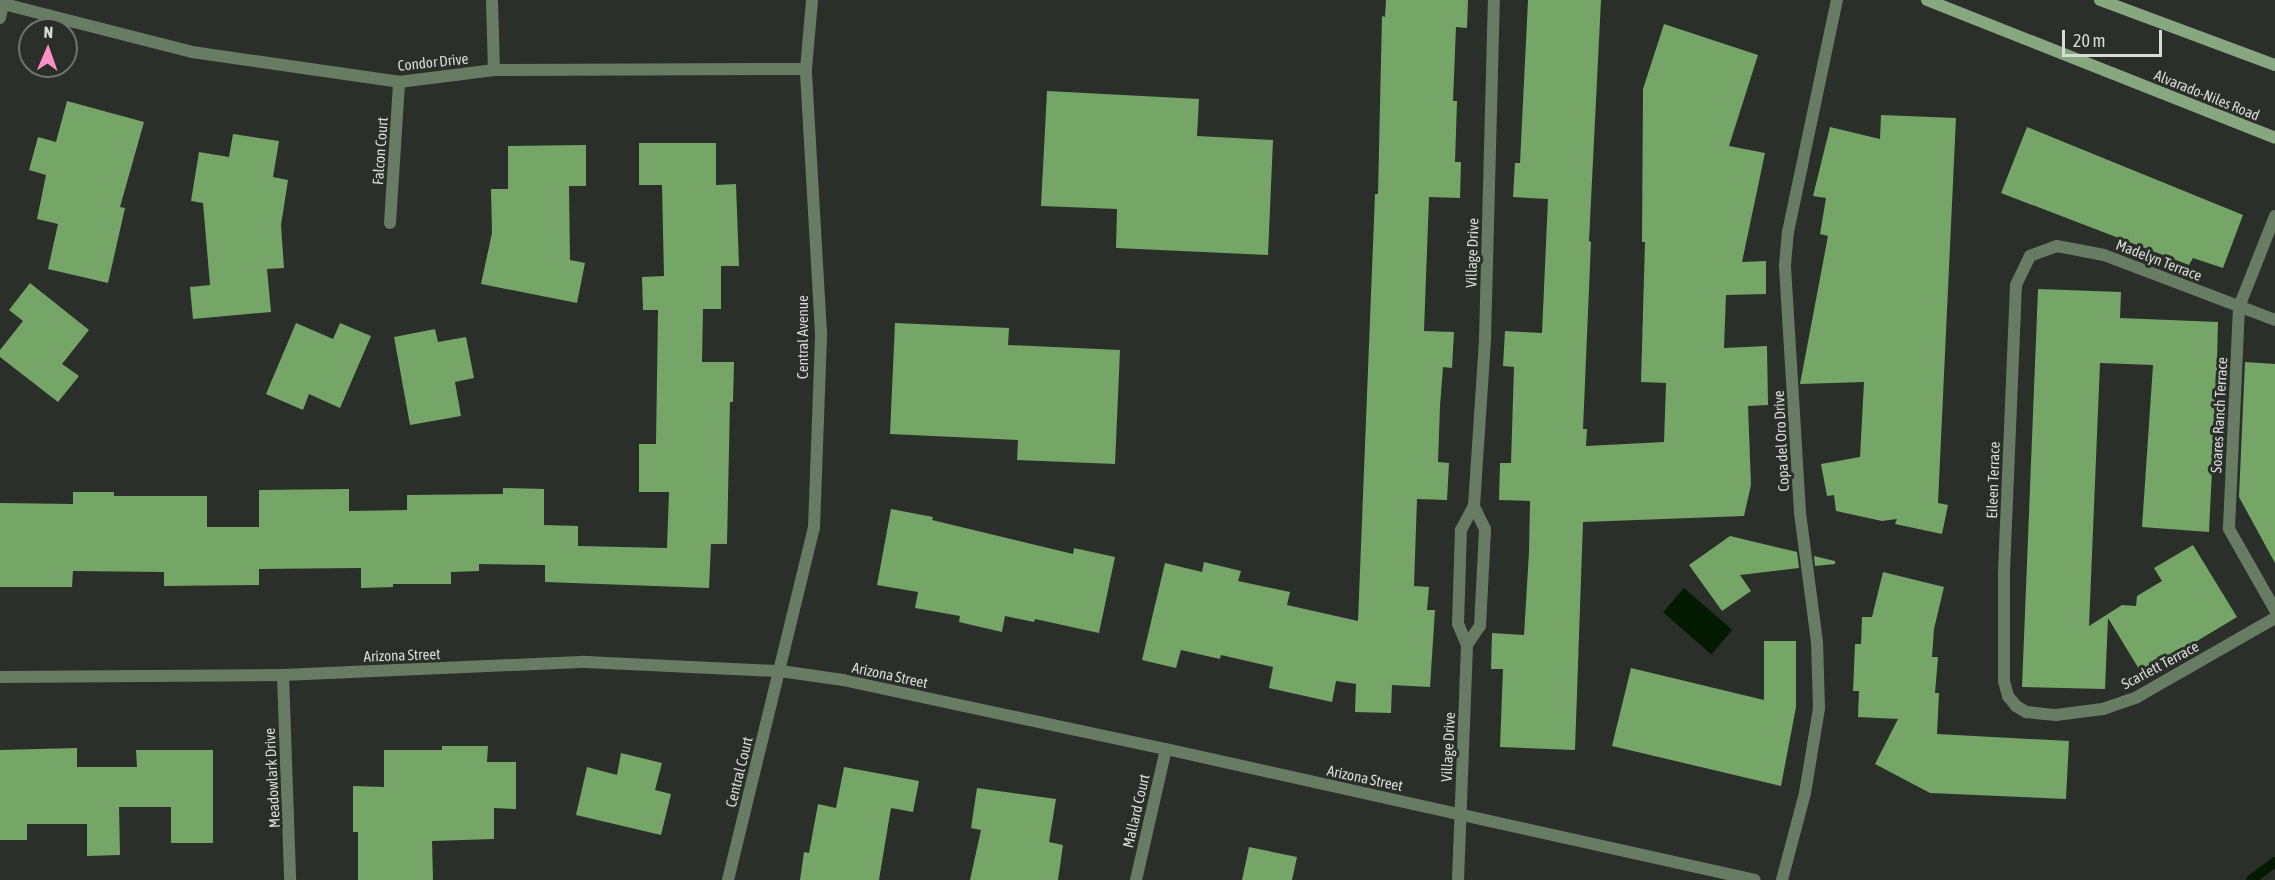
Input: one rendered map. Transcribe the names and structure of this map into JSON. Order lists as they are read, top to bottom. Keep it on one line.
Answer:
{"streets":{"main road":["Alvarado-Niles Road"],"street":["Condor Drive","Falcon Court","Village Drive","Madelyn Terrace","Central Avenue","Soares Ranch Terrace","Copa del Oro Drive","Eileen Terrace","Arizona Street","Scarlett Terrace","Central Court","Meadowlark Drive","Mallard Court"]},"crossings":[["Condor Drive","Falcon Court"],["Condor Drive","Central Avenue"],["Village Drive","Arizona Street"],["Madelyn Terrace","Soares Ranch Terrace"],["Madelyn Terrace","Eileen Terrace"],["Central Avenue","Arizona Street"],["Central Avenue","Central Court"],["Eileen Terrace","Scarlett Terrace"],["Arizona Street","Central Court"],["Arizona Street","Meadowlark Drive"],["Arizona Street","Mallard Court"]],"scale_bar":"20 m","north":"top"}
